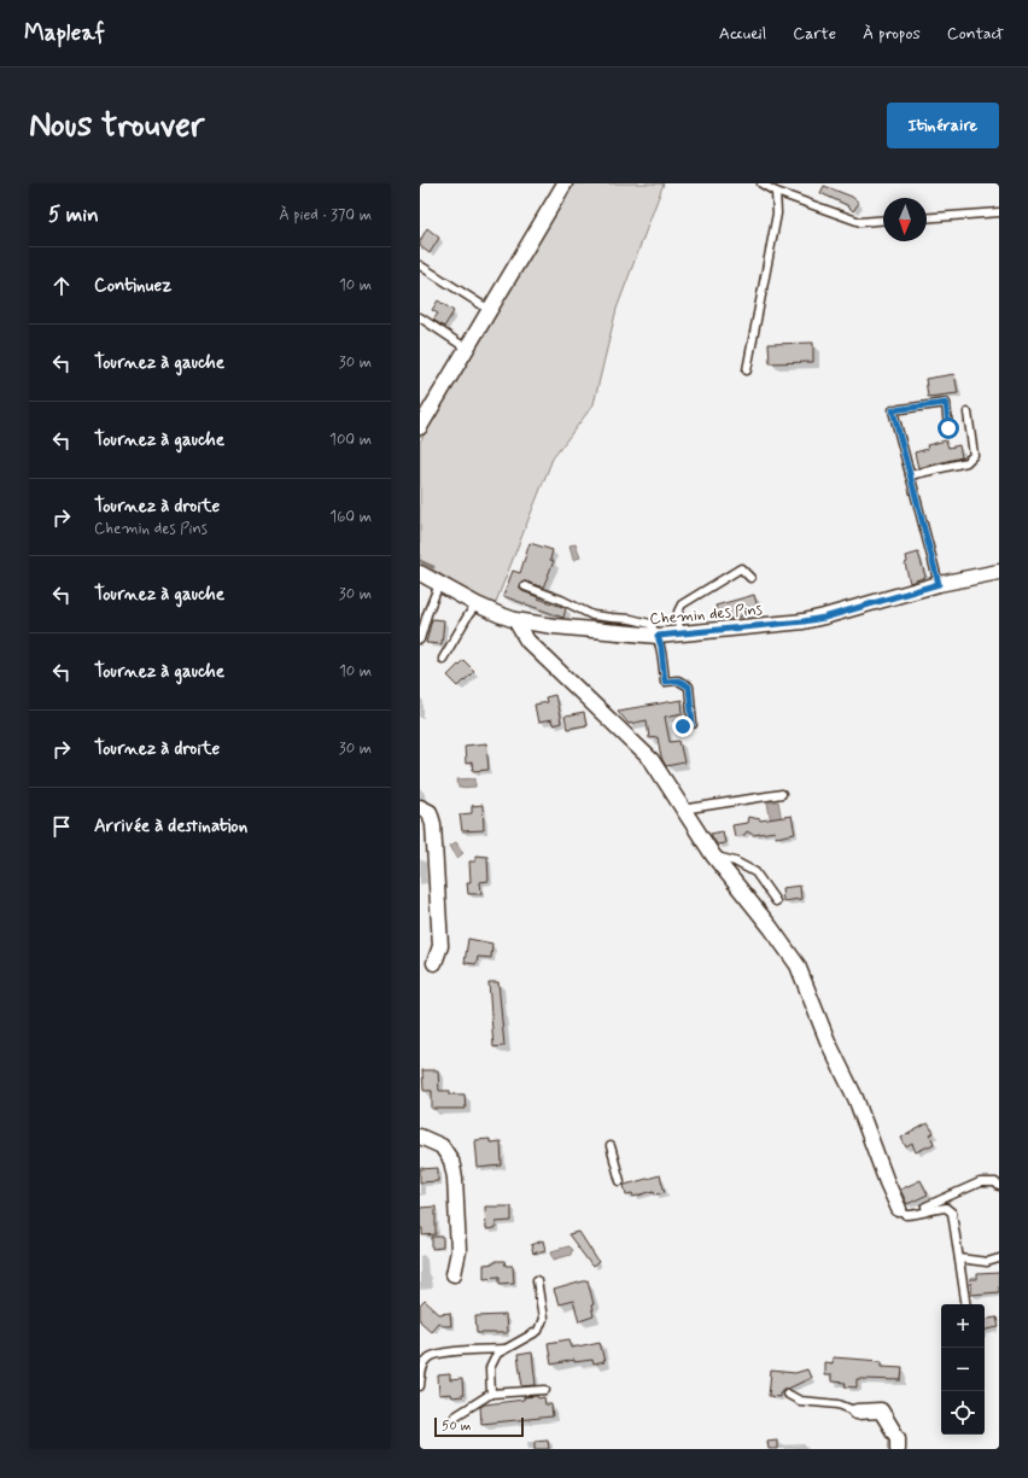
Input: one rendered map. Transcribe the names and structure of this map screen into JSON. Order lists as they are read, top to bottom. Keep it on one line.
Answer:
{"streets":{"street":["Chemin des Pins"]},"scale_bar":"50 m","north":"bottom","page":{"header":"Mapleaf","nav":["Accueil","Carte","À propos","Contact"],"buttons":"Itinéraire","title":"Nous trouver","heading":["5 min","À pied · 370 m"],"list":[["Continuez","10 m"],["Tournez à gauche","30 m"],["Tournez à gauche","100 m"],["Tournez à droite","Chemin des Pins","160 m"],["Tournez à gauche","30 m"],["Tournez à gauche","10 m"],["Tournez à droite","30 m"],"Arrivée à destination"],"map_buttons":["+","−"],"scale":"50 m"}}
